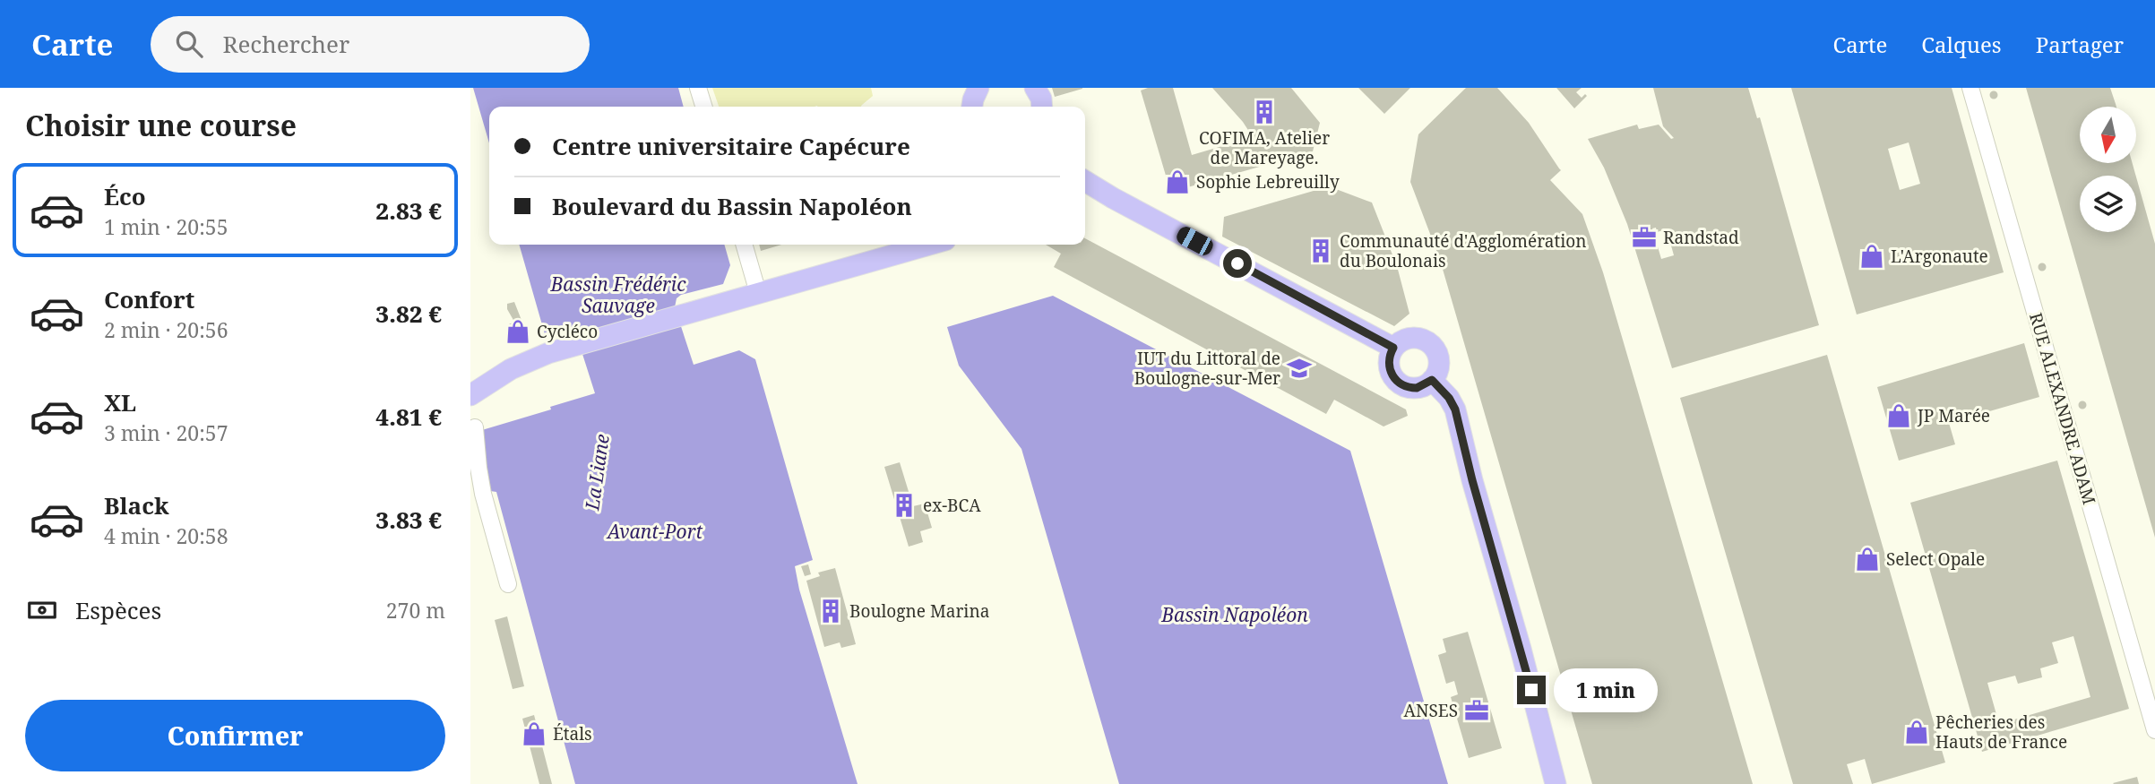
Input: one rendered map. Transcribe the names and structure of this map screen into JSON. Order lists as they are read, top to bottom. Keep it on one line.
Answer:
{"streets":{"street":["RUE ALEXANDRE ADAM"]},"water":["Bassin Frédéric Sauvage","La Liane","Avant-Port","Bassin Napoléon"],"places":{"building":["COFIMA, Atelier de Mareyage.","Communauté d'Agglomération du Boulonais","ex-BCA","Boulogne Marina"],"shop":["Sophie Lebreuilly","L'Argonaute","Cycléco","JP Marée","Select Opale","Pêcheries des Hauts de France","Étals"],"office":["Randstad","ANSES"],"school or university":["IUT du Littoral de Boulogne-sur-Mer"]},"north":"bottom","page":{"header":"Carte","search":"Rechercher","nav":["Carte","Calques","Partager"],"heading":"Choisir une course","banner":["Centre universitaire Capécure","Boulevard du Bassin Napoléon"],"list":[{"name":"Éco","note":"1 min · 20:55","value":"2.83 €"},{"name":"Confort","note":"2 min · 20:56","value":"3.82 €"},{"name":"XL","note":"3 min · 20:57","value":"4.81 €"},{"name":"Black","note":"4 min · 20:58","value":"3.83 €"}],"pay":["Espèces","270 m"],"bubble":"1 min","buttons":"Confirmer"}}
